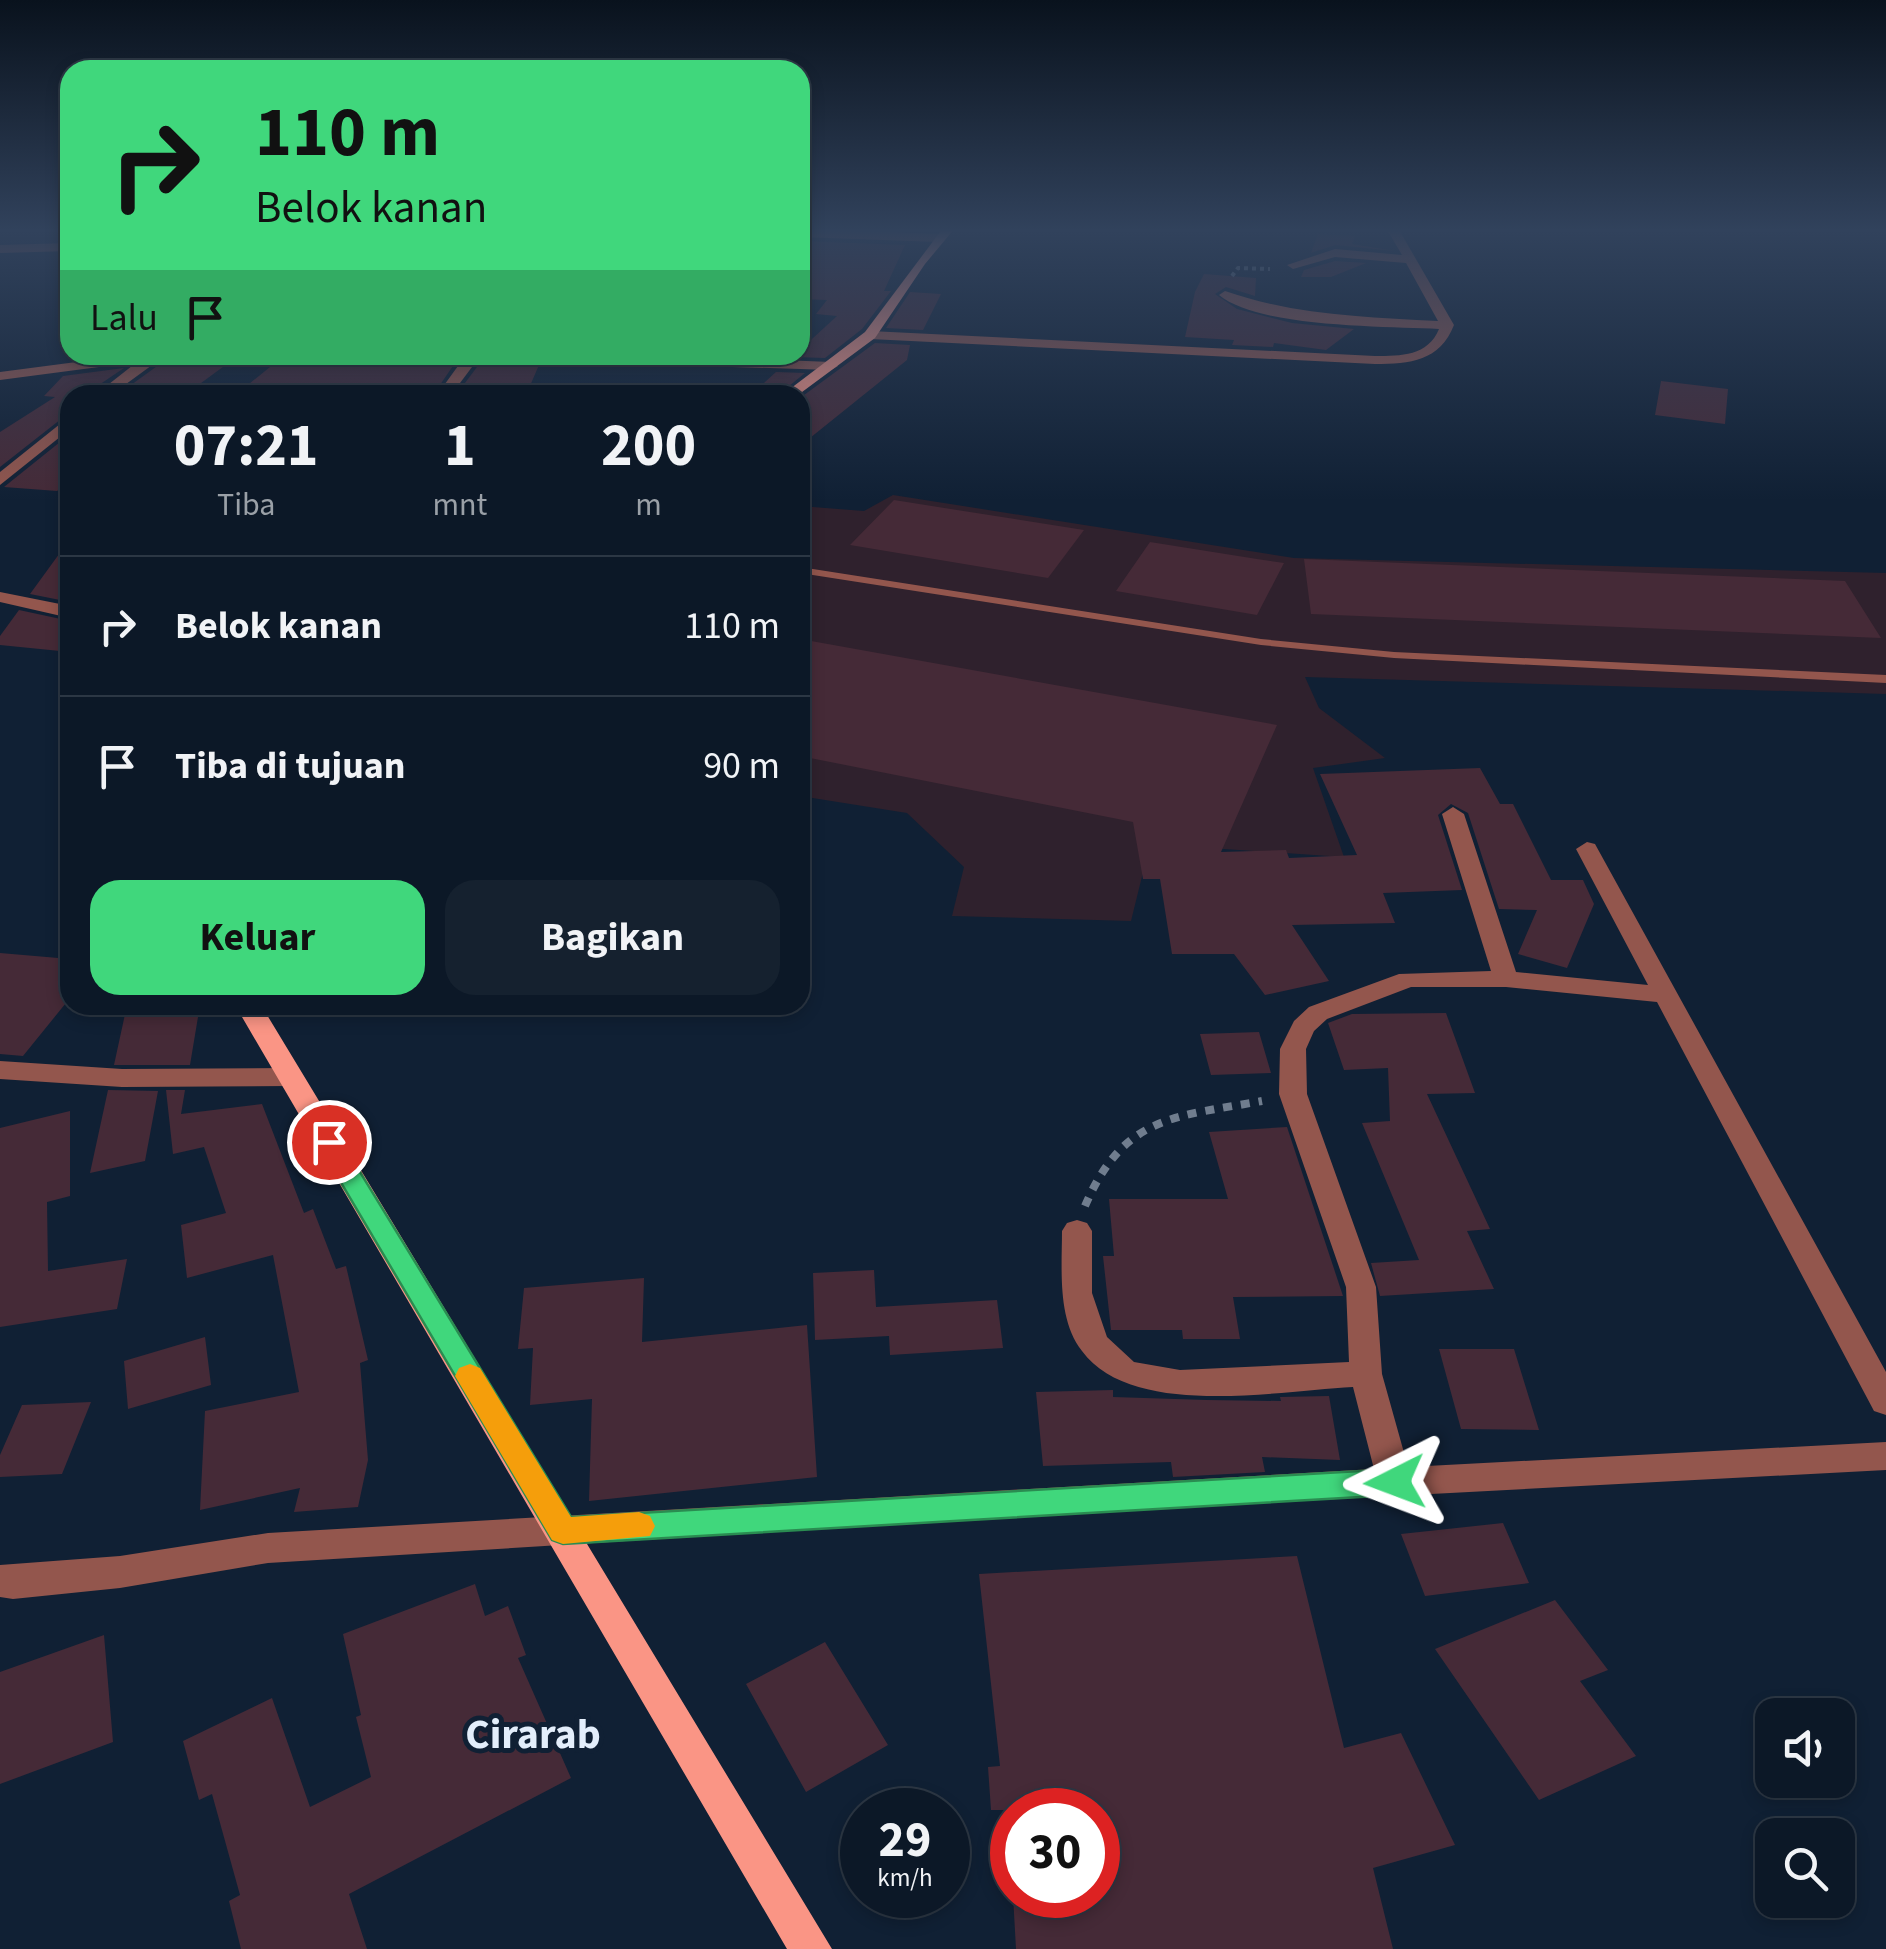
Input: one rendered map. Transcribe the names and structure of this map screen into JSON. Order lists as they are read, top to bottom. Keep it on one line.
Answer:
{"districts":["Cirarab"],"page":{"turn":["110 m","Belok kanan"],"then":"Lalu","eta":["07:21","Tiba","1","mnt","200","m"],"list":[{"name":"Belok kanan","value":"110 m"},{"name":"Tiba di tujuan","value":"90 m"}],"buttons":["Keluar","Bagikan"],"speed":"29 km/h","limit":"30"}}
